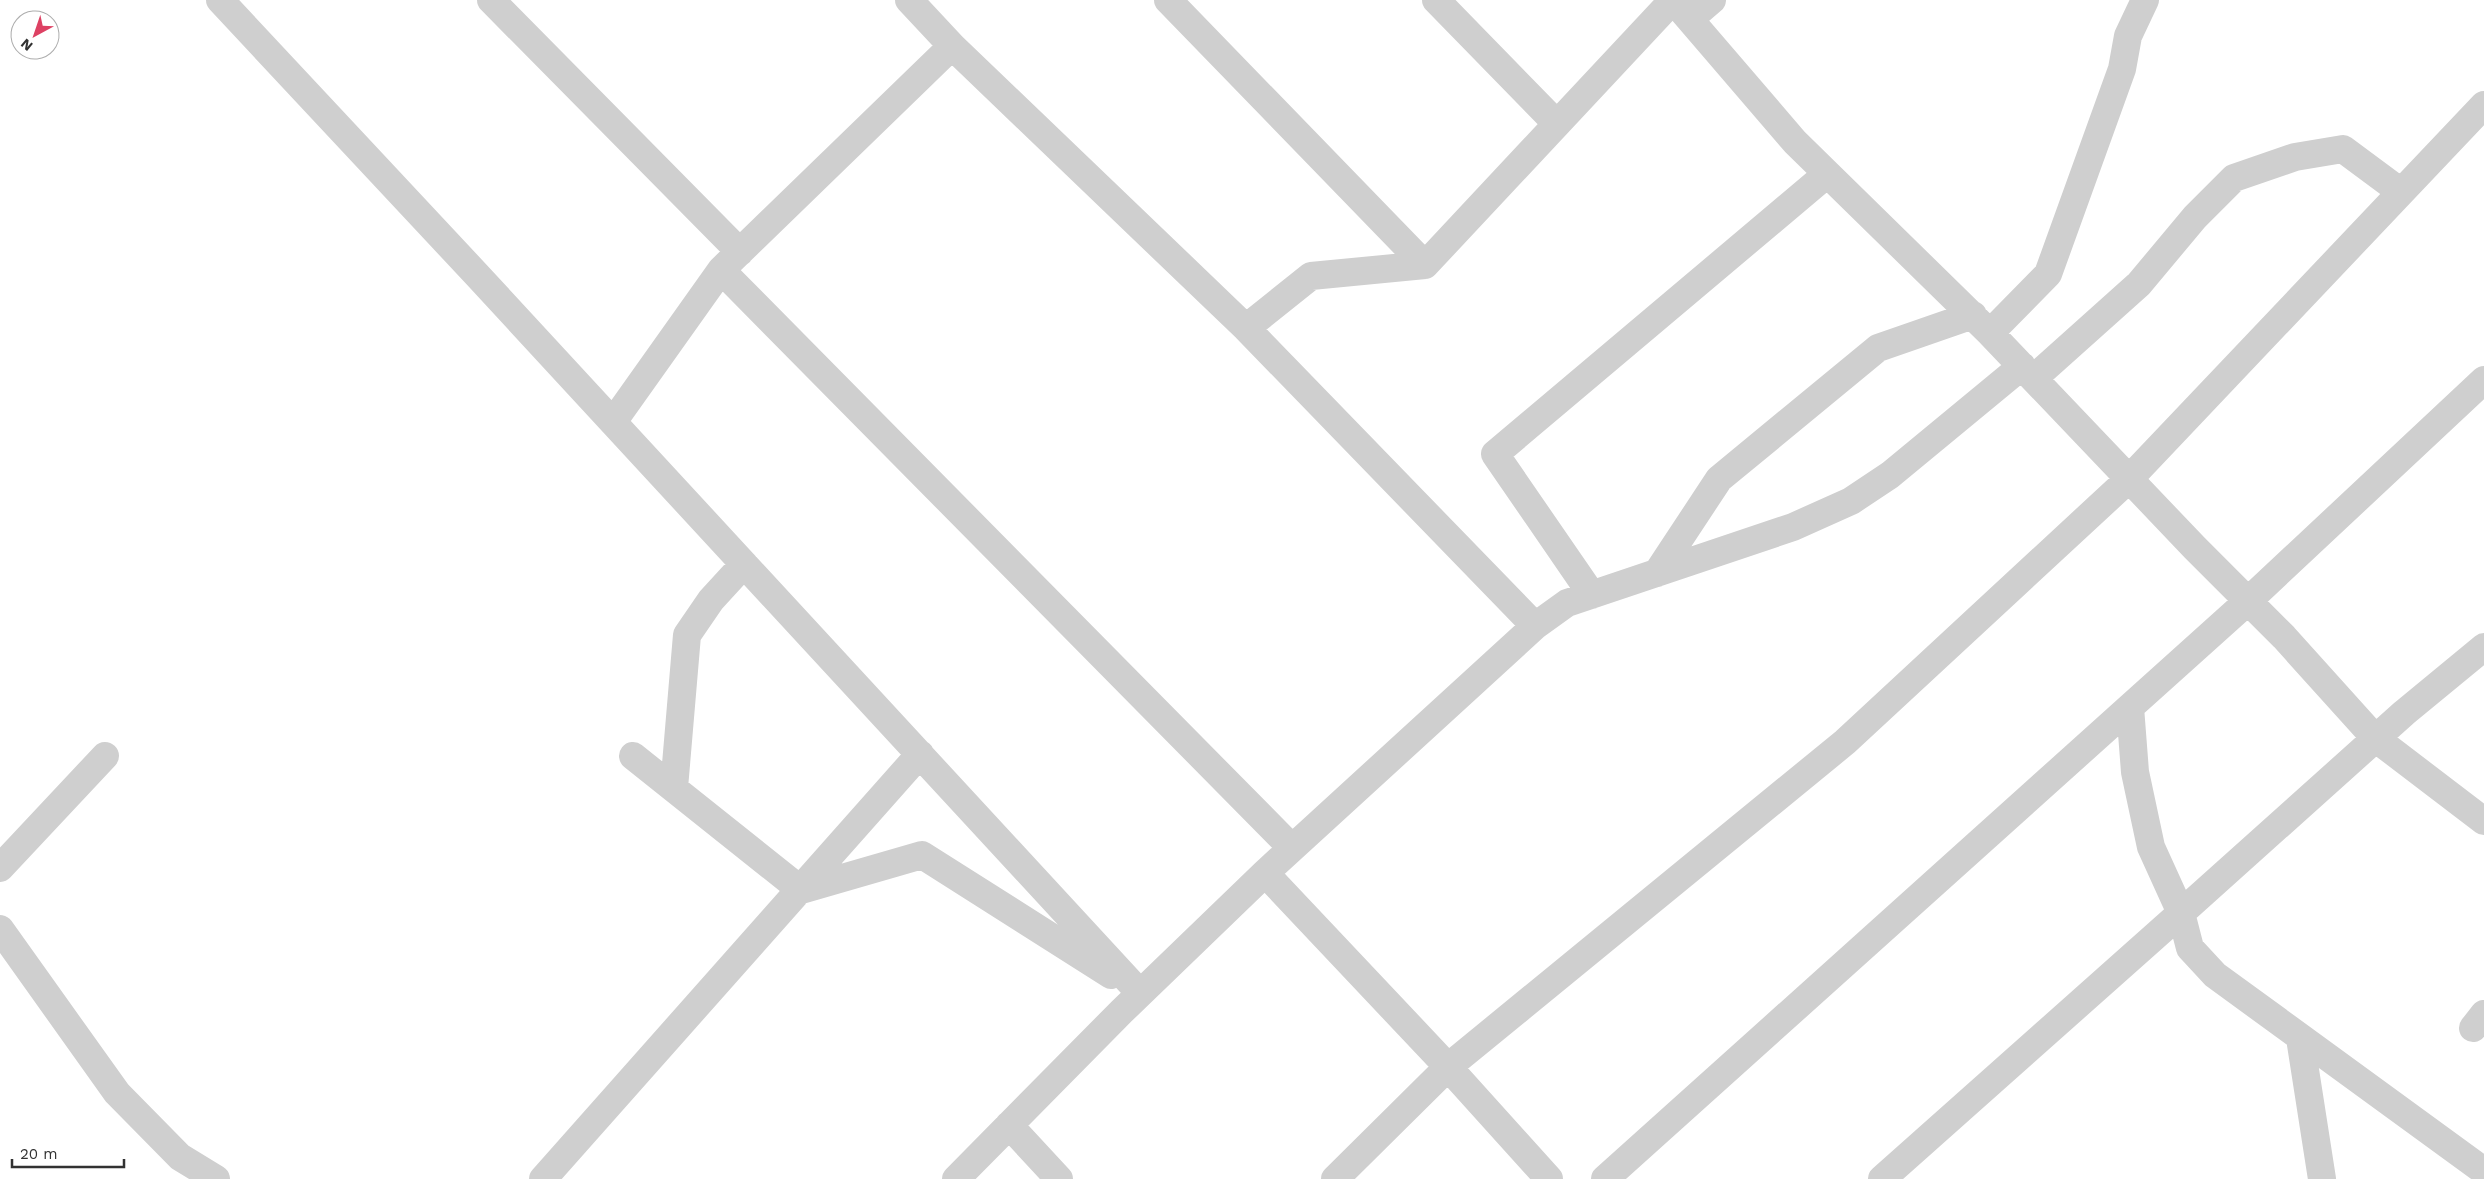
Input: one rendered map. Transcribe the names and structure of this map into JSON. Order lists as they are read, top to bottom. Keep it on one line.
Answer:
{"scale_bar":"20 m","north":"bottom left"}
